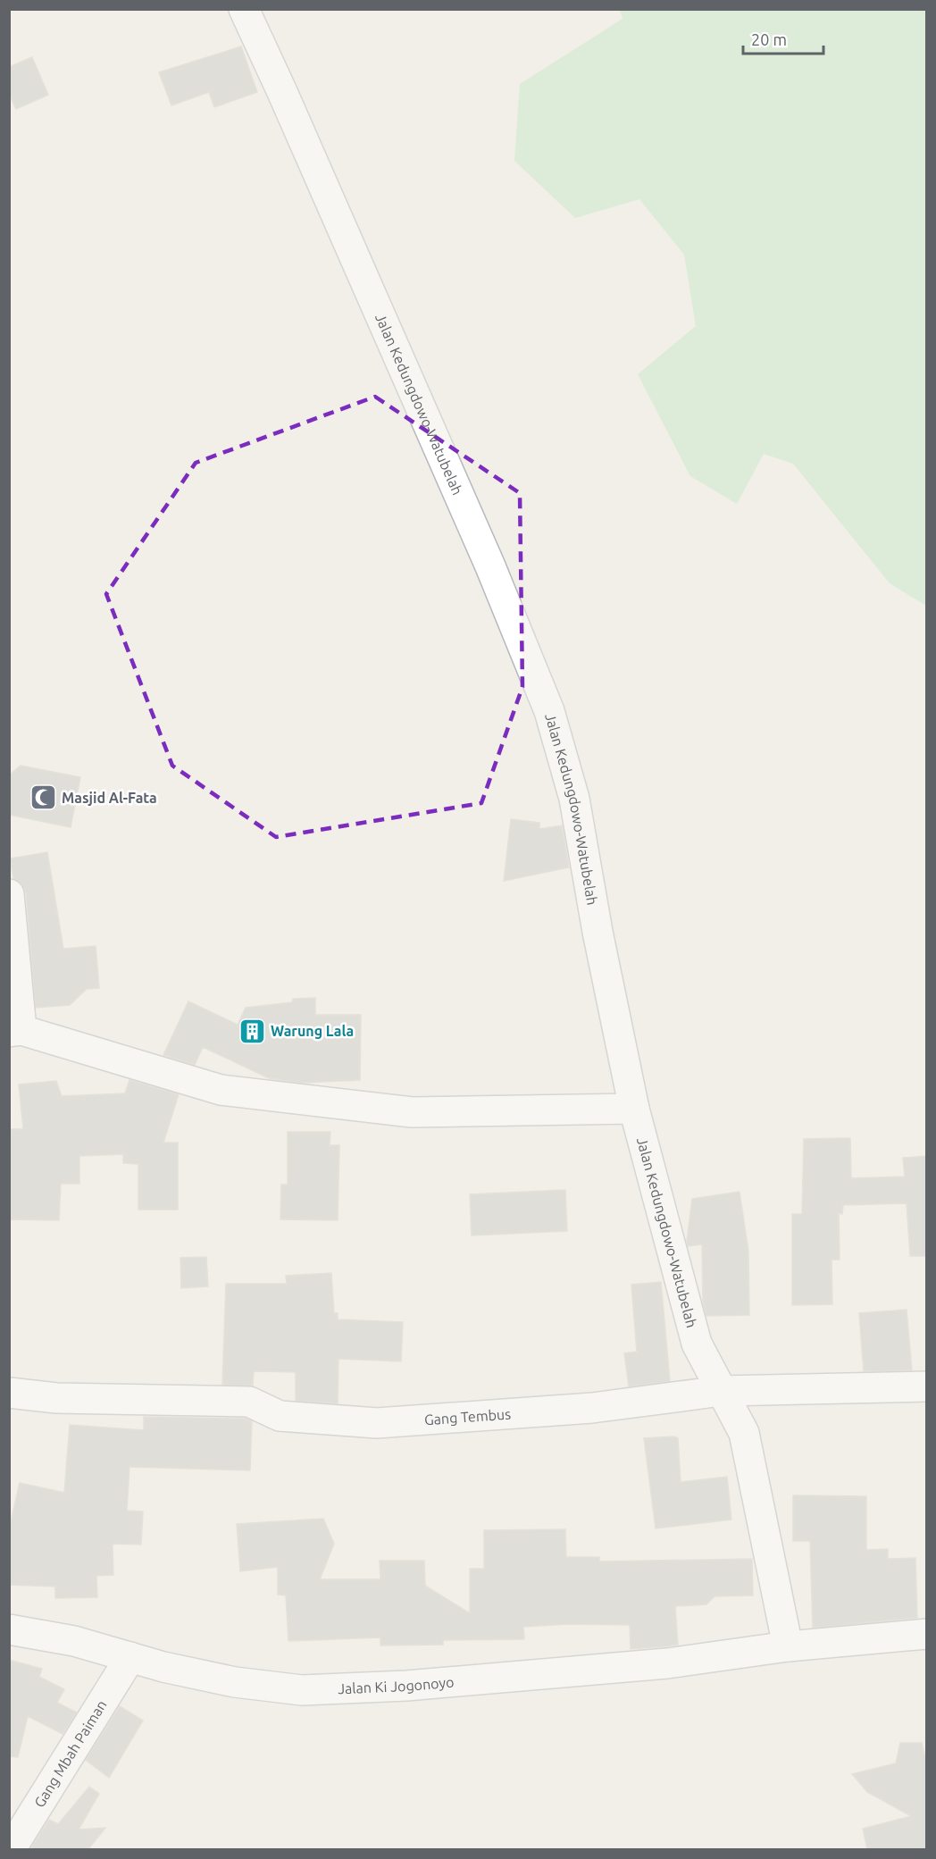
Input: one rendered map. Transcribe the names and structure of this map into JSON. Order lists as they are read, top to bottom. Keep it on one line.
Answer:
{"streets":{"street":["Jalan Kedungdowo-Watubelah","Gang Tembus","Jalan Ki Jogonoyo","Gang Mbah Paiman"]},"crossings":[["Jalan Kedungdowo-Watubelah","Gang Tembus"],["Jalan Kedungdowo-Watubelah","Jalan Ki Jogonoyo"],["Jalan Ki Jogonoyo","Gang Mbah Paiman"]],"places":{"mosque":["Masjid Al-Fata"],"building":["Warung Lala"]},"scale_bar":"20 m"}
